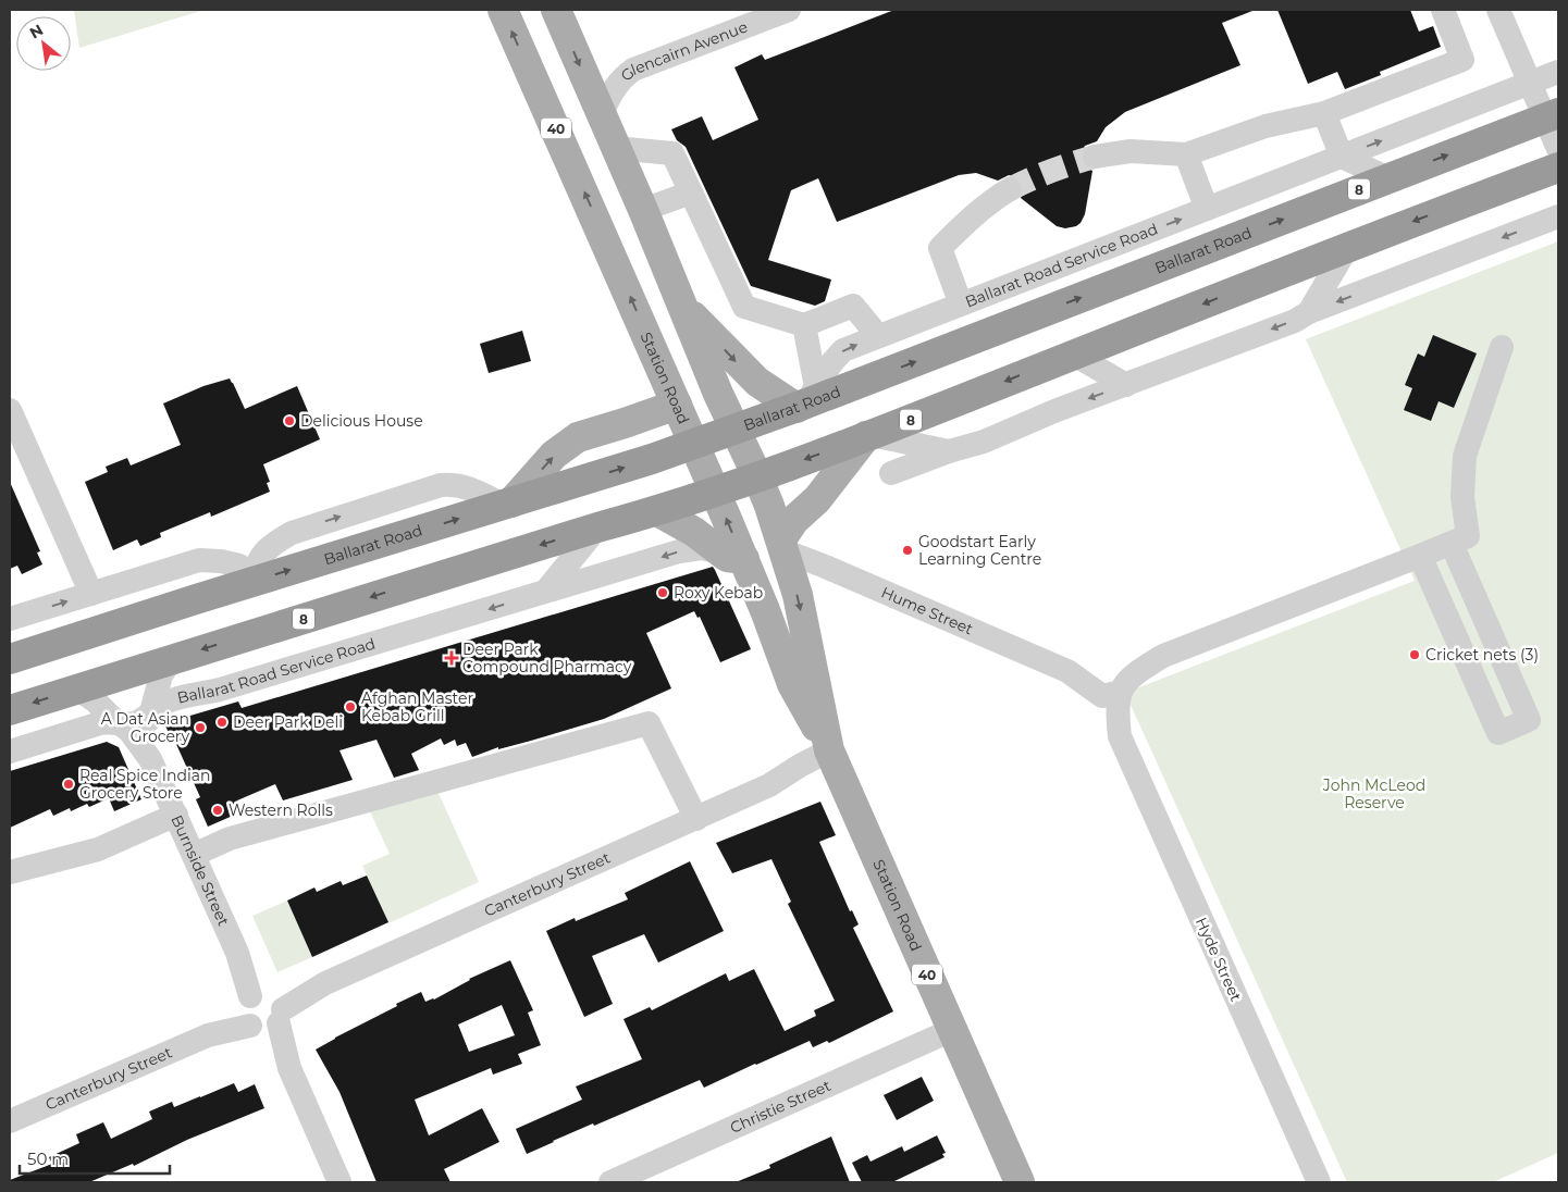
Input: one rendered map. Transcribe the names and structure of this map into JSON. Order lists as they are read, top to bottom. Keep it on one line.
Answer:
{"streets":{"highway":["8","Ballarat Road"],"main road":["40","Station Road"],"street":["Glencairn Avenue","Ballarat Road Service Road","Hume Street","Burnside Street","Canterbury Street","Hyde Street","Christie Street"]},"crossings":[["Glencairn Avenue","Station Road"],["8","Station Road"],["8","Burnside Street"],["Ballarat Road","Ballarat Road Service Road"],["Ballarat Road","Station Road"],["Ballarat Road Service Road","Station Road"],["Ballarat Road Service Road","Burnside Street"],["Station Road","Hume Street"],["Station Road","Canterbury Street"],["Station Road","Christie Street"],["Hume Street","Hyde Street"],["Burnside Street","Canterbury Street"]],"parks":["John McLeod Reserve"],"places":{"other":["Delicious House","Goodstart Early Learning Centre","Roxy Kebab","Cricket nets (3)","Afghan Master Kebab Grill","Deer Park Deli","A Dat Asian Grocery","Real Spice Indian Grocery Store","Western Rolls"],"health":["Deer Park Compound Pharmacy"]},"scale_bar":"50 m","north":"top left"}
